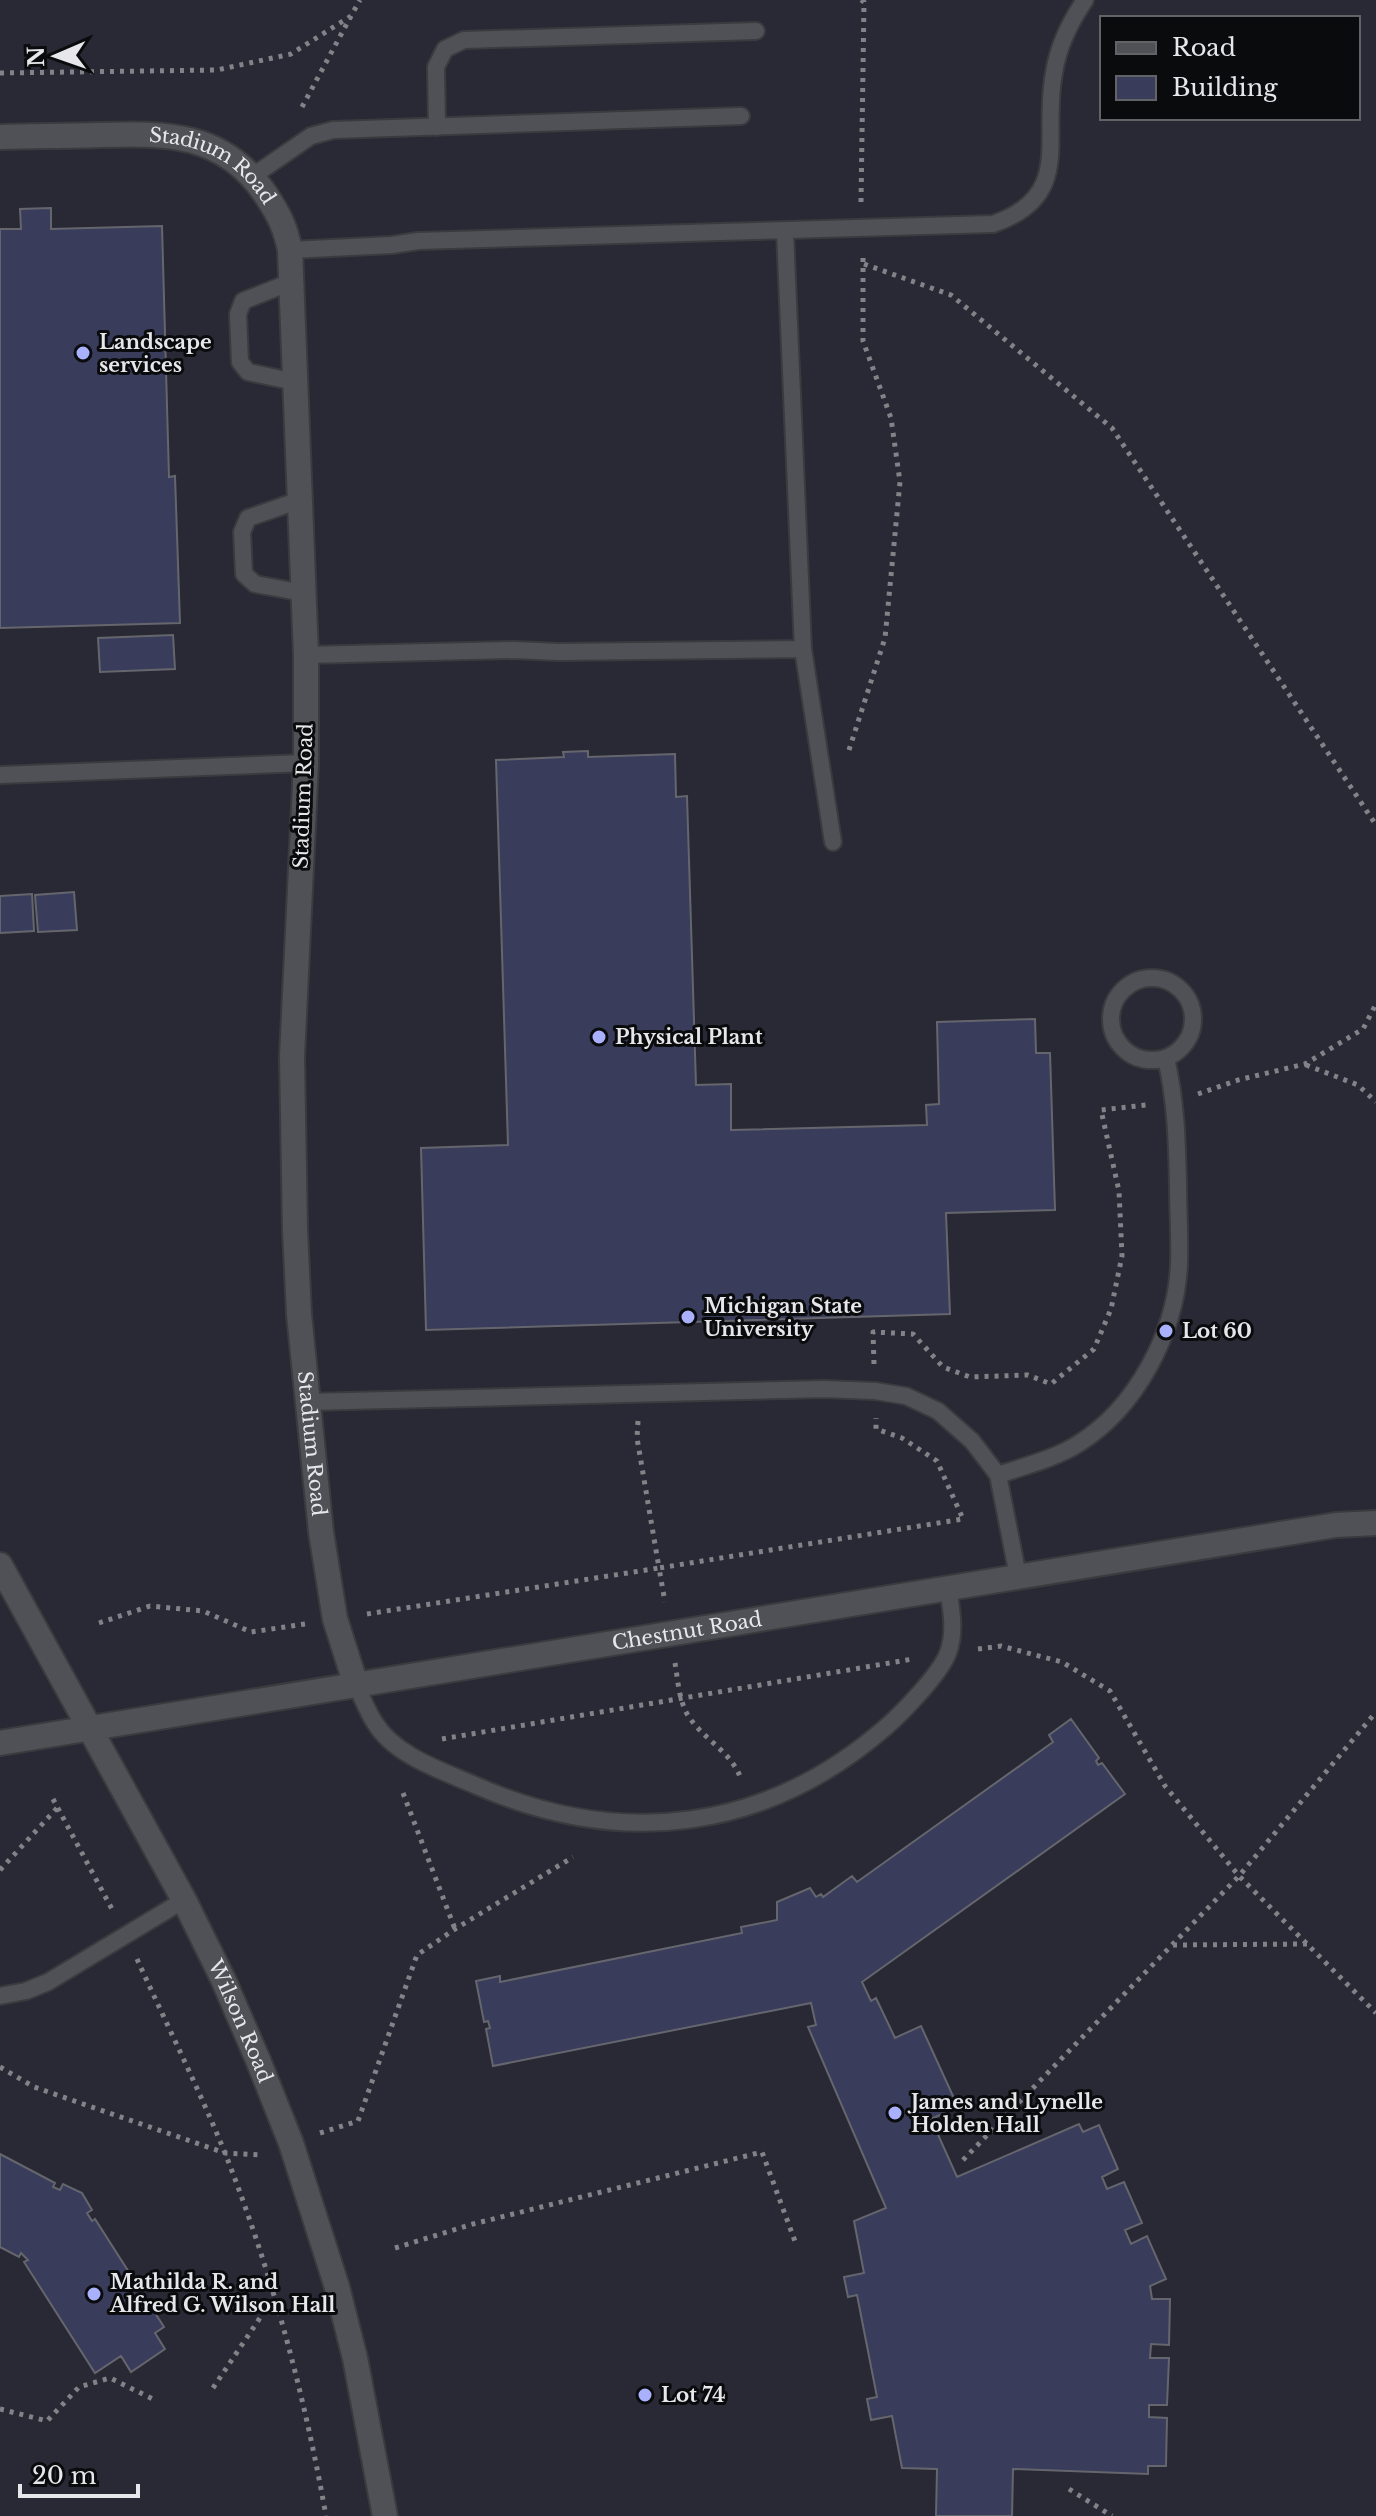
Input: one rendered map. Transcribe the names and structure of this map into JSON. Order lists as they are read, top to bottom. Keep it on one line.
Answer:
{"streets":{"street":["Stadium Road","Chestnut Road","Wilson Road"]},"crossings":[["Stadium Road","Chestnut Road"],["Chestnut Road","Wilson Road"]],"places":["Landscape services","Physical Plant","Michigan State University","Lot 60","James and Lynelle Holden Hall","Mathilda R. and Alfred G. Wilson Hall","Lot 74"],"legend":["Road","Building"],"scale_bar":"20 m","north":"left"}
